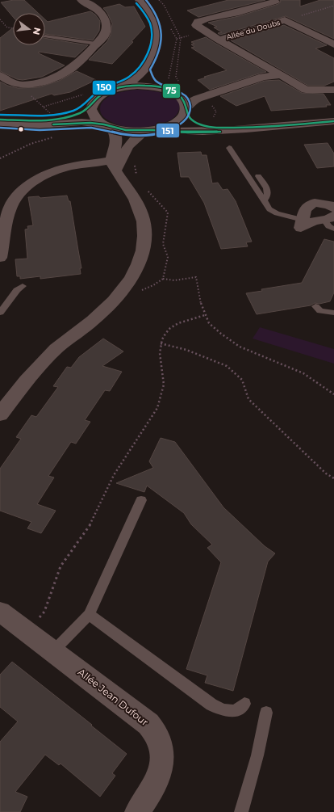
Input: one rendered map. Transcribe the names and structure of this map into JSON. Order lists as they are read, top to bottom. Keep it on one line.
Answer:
{"streets":{"street":["Allée du Doubs","Allée Jean Dufour"]},"lines":["transit line 151","transit line 150","transit line 75"],"north":"right"}
